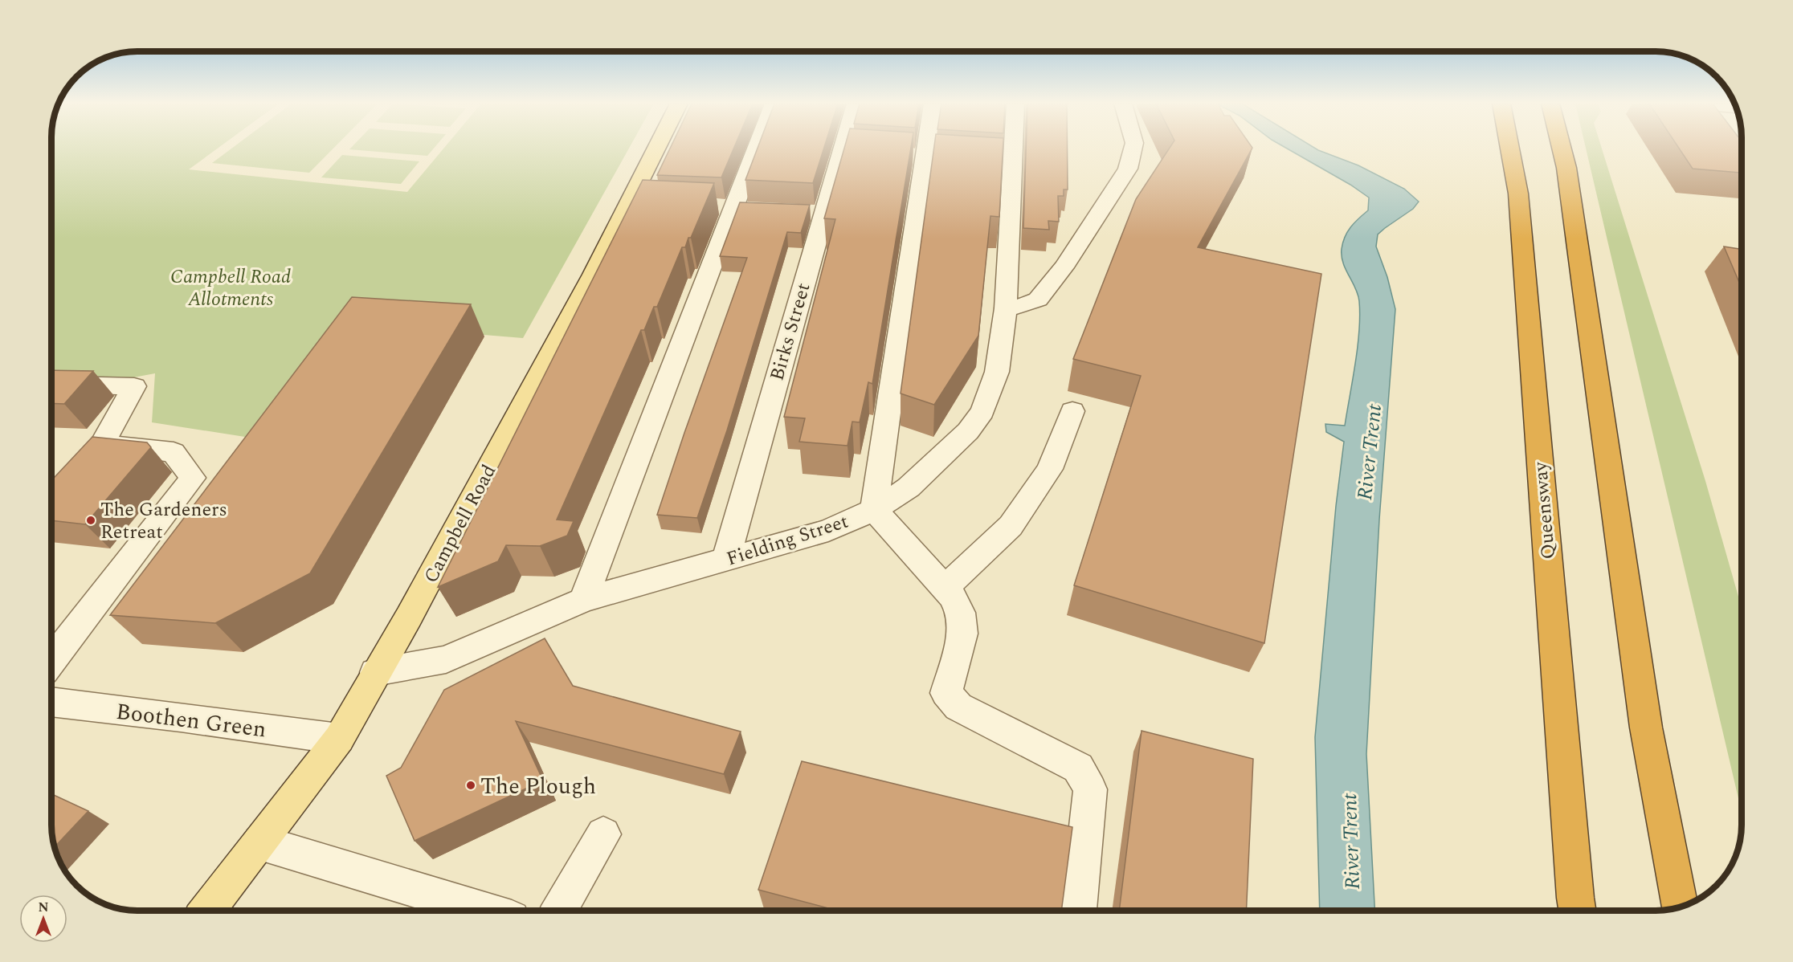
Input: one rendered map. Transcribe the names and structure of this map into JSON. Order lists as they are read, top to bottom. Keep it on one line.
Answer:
{"streets":{"highway":["Queensway"],"main road":["Campbell Road"],"street":["Birks Street","Fielding Street","Boothen Green"]},"crossings":[["Birks Street","Fielding Street"],["Campbell Road","Fielding Street"],["Campbell Road","Boothen Green"]],"water":["River Trent"],"parks":["Campbell Road Allotments"],"places":["The Gardeners Retreat","The Plough"],"north":"top"}
